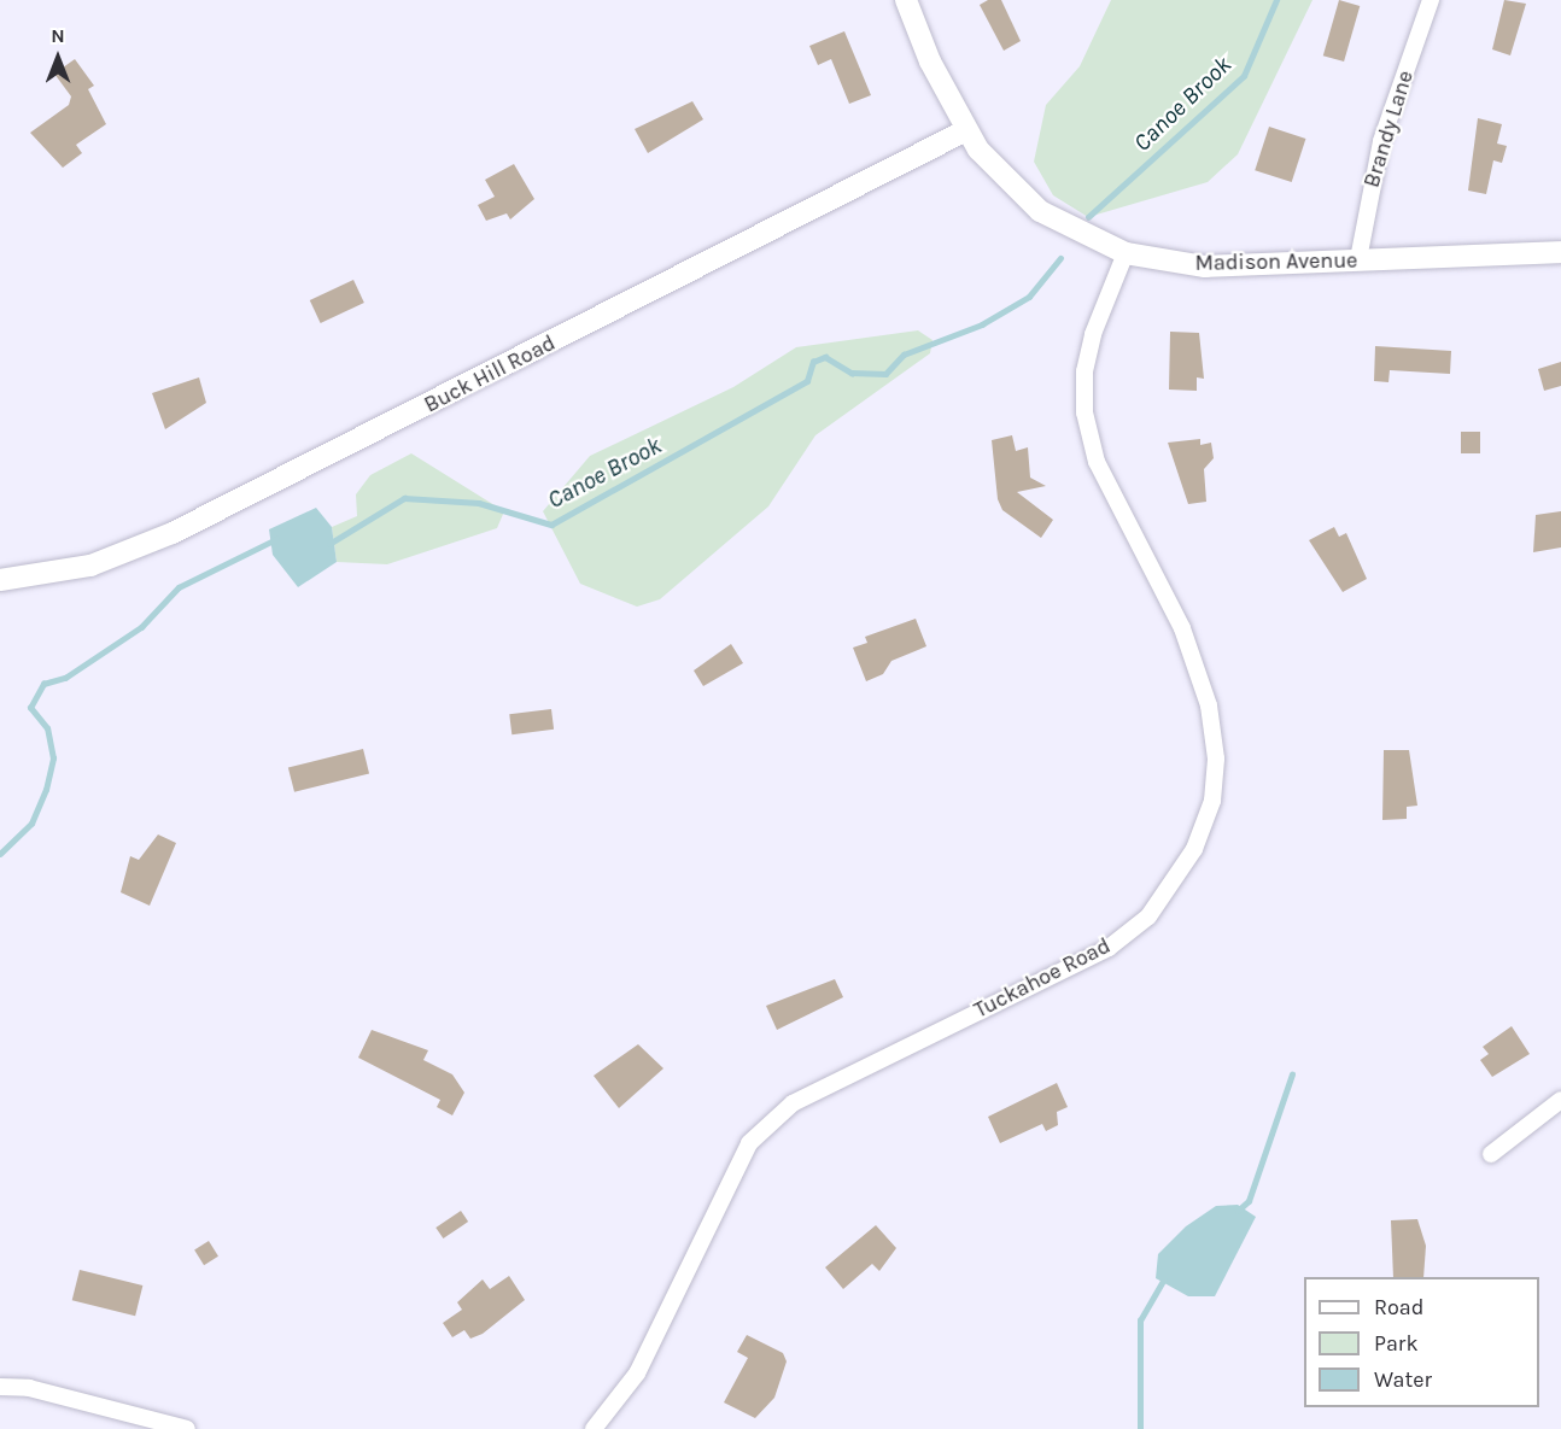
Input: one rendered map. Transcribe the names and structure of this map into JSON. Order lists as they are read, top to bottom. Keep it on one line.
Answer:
{"streets":{"street":["Brandy Lane","Madison Avenue","Buck Hill Road","Tuckahoe Road"]},"crossings":[["Brandy Lane","Madison Avenue"],["Madison Avenue","Buck Hill Road"],["Madison Avenue","Tuckahoe Road"]],"water":["Canoe Brook"],"legend":["Road","Park","Water"],"north":"top"}
